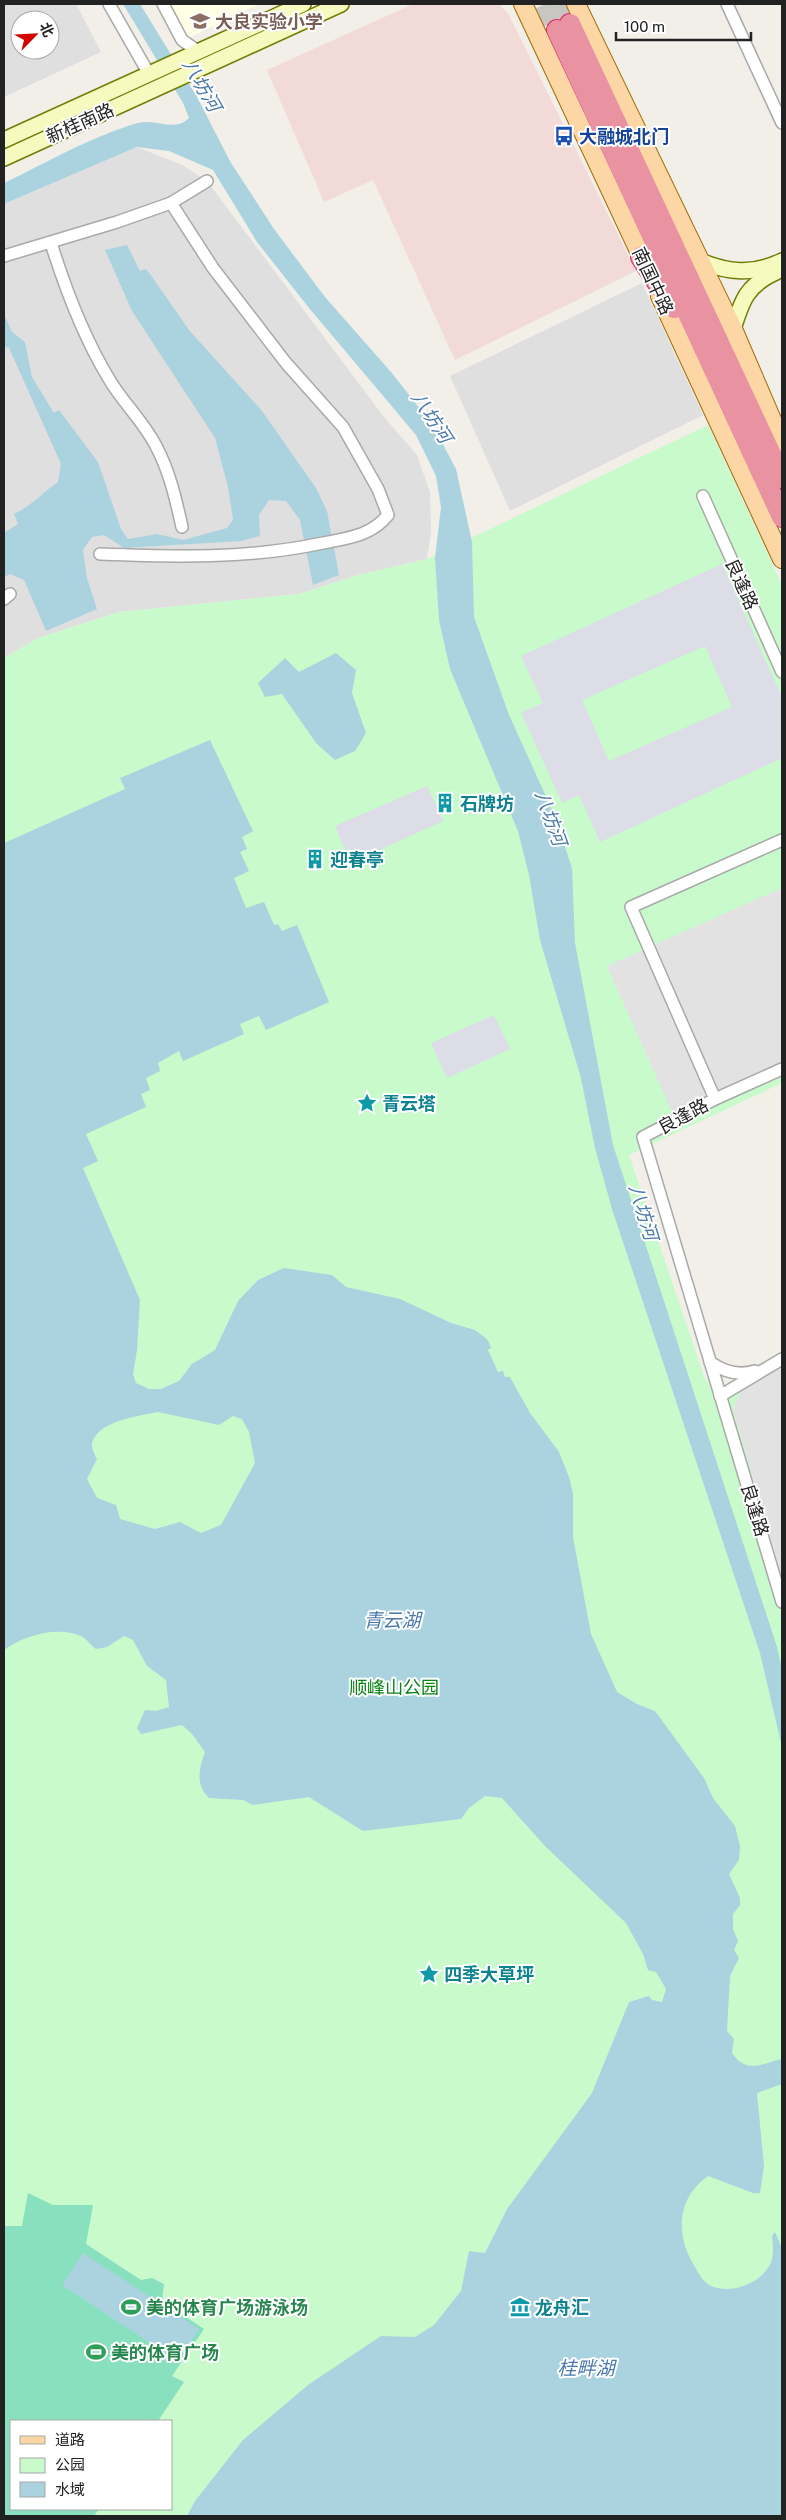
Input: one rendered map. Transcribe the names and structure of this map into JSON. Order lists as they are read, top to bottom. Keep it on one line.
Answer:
{"streets":{"highway":["南国中路"],"main road":["新桂南路"],"street":["良逢路"]},"water":["八坊河","青云湖","桂畔湖"],"parks":["顺峰山公园"],"places":{"school or university":["大良实验小学"],"bus stop":["大融城北门"],"building":["石牌坊","迎春亭"],"place":["青云塔","四季大草坪"],"sports":["美的体育广场游泳场","美的体育广场"],"museum":["龙舟汇"]},"legend":["道路","公园","水域"],"scale_bar":"100 m","north":"top right"}
